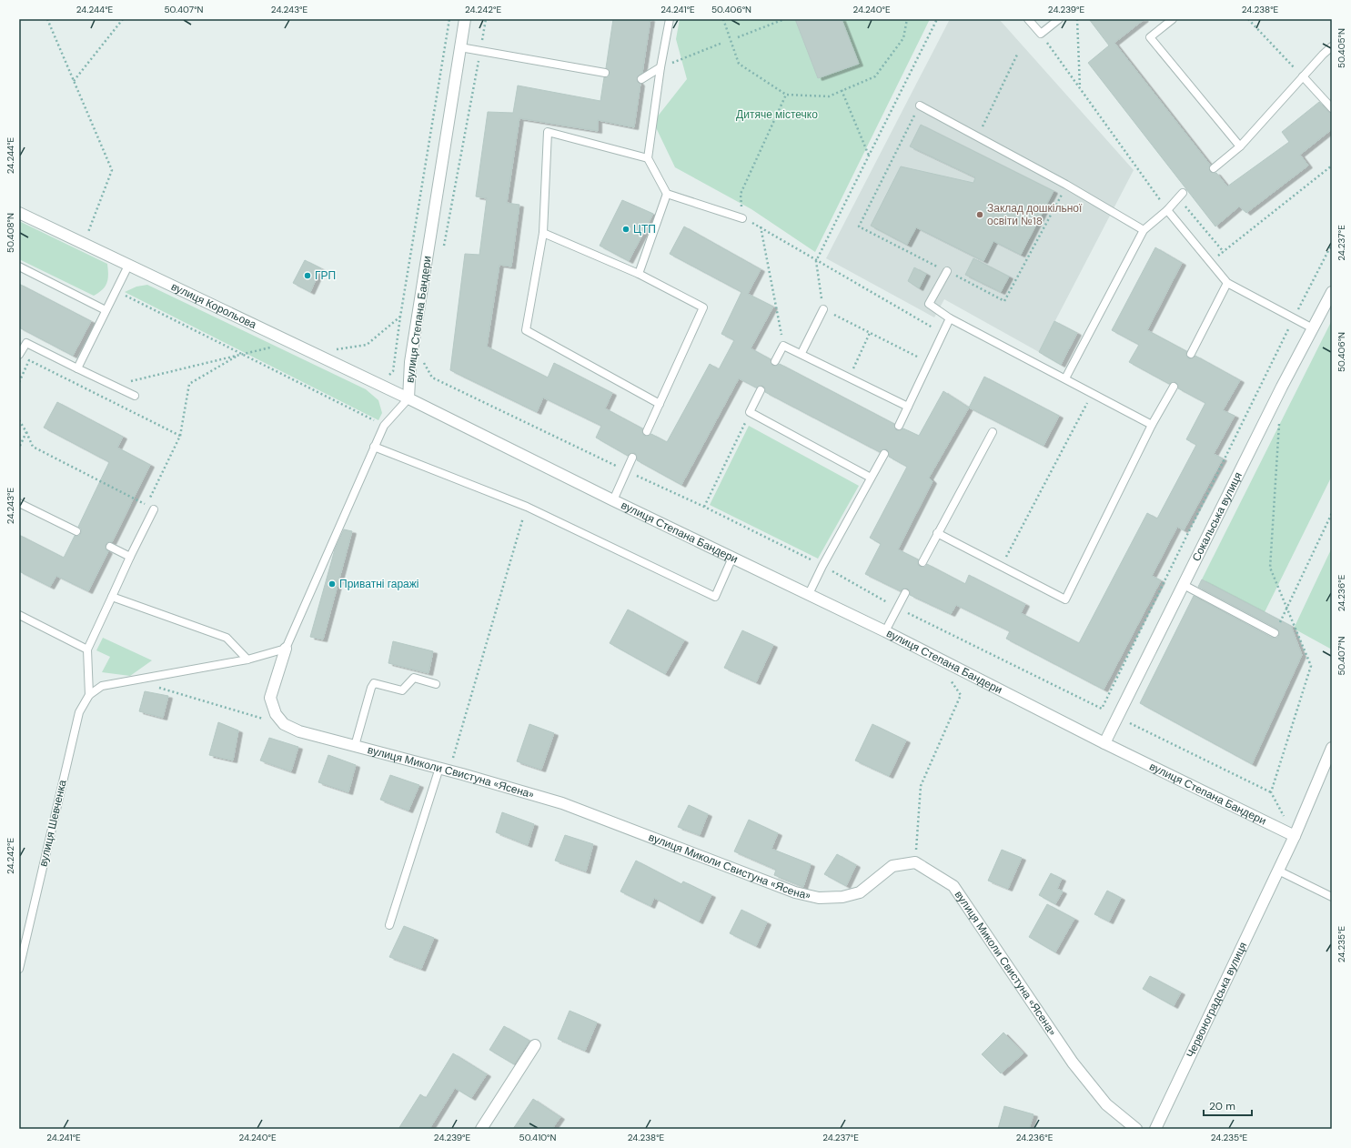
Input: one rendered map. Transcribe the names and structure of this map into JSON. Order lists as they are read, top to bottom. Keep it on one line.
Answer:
{"streets":{"street":["вулиця Корольова","вулиця Степана Бандери","Сокальська вулиця","вулиця Миколи Свистуна «Ясена»","Червоноградська вулиця"],"lane":["вулиця Шевченка"]},"crossings":[["вулиця Корольова","вулиця Степана Бандери"],["вулиця Степана Бандери","Сокальська вулиця"],["вулиця Степана Бандери","Червоноградська вулиця"]],"parks":["Дитяче містечко"],"places":["Заклад дошкільної освіти №18","ЦТП","ГРП","Приватні гаражі"],"scale_bar":"20 m","coordinates":["24.244°E","50.407°N","24.243°E","24.242°E","24.241°E","50.406°N","24.240°E","24.239°E","24.238°E","50.405°N","50.408°N","24.237°E","24.236°E","24.235°E","50.410°N"]}
